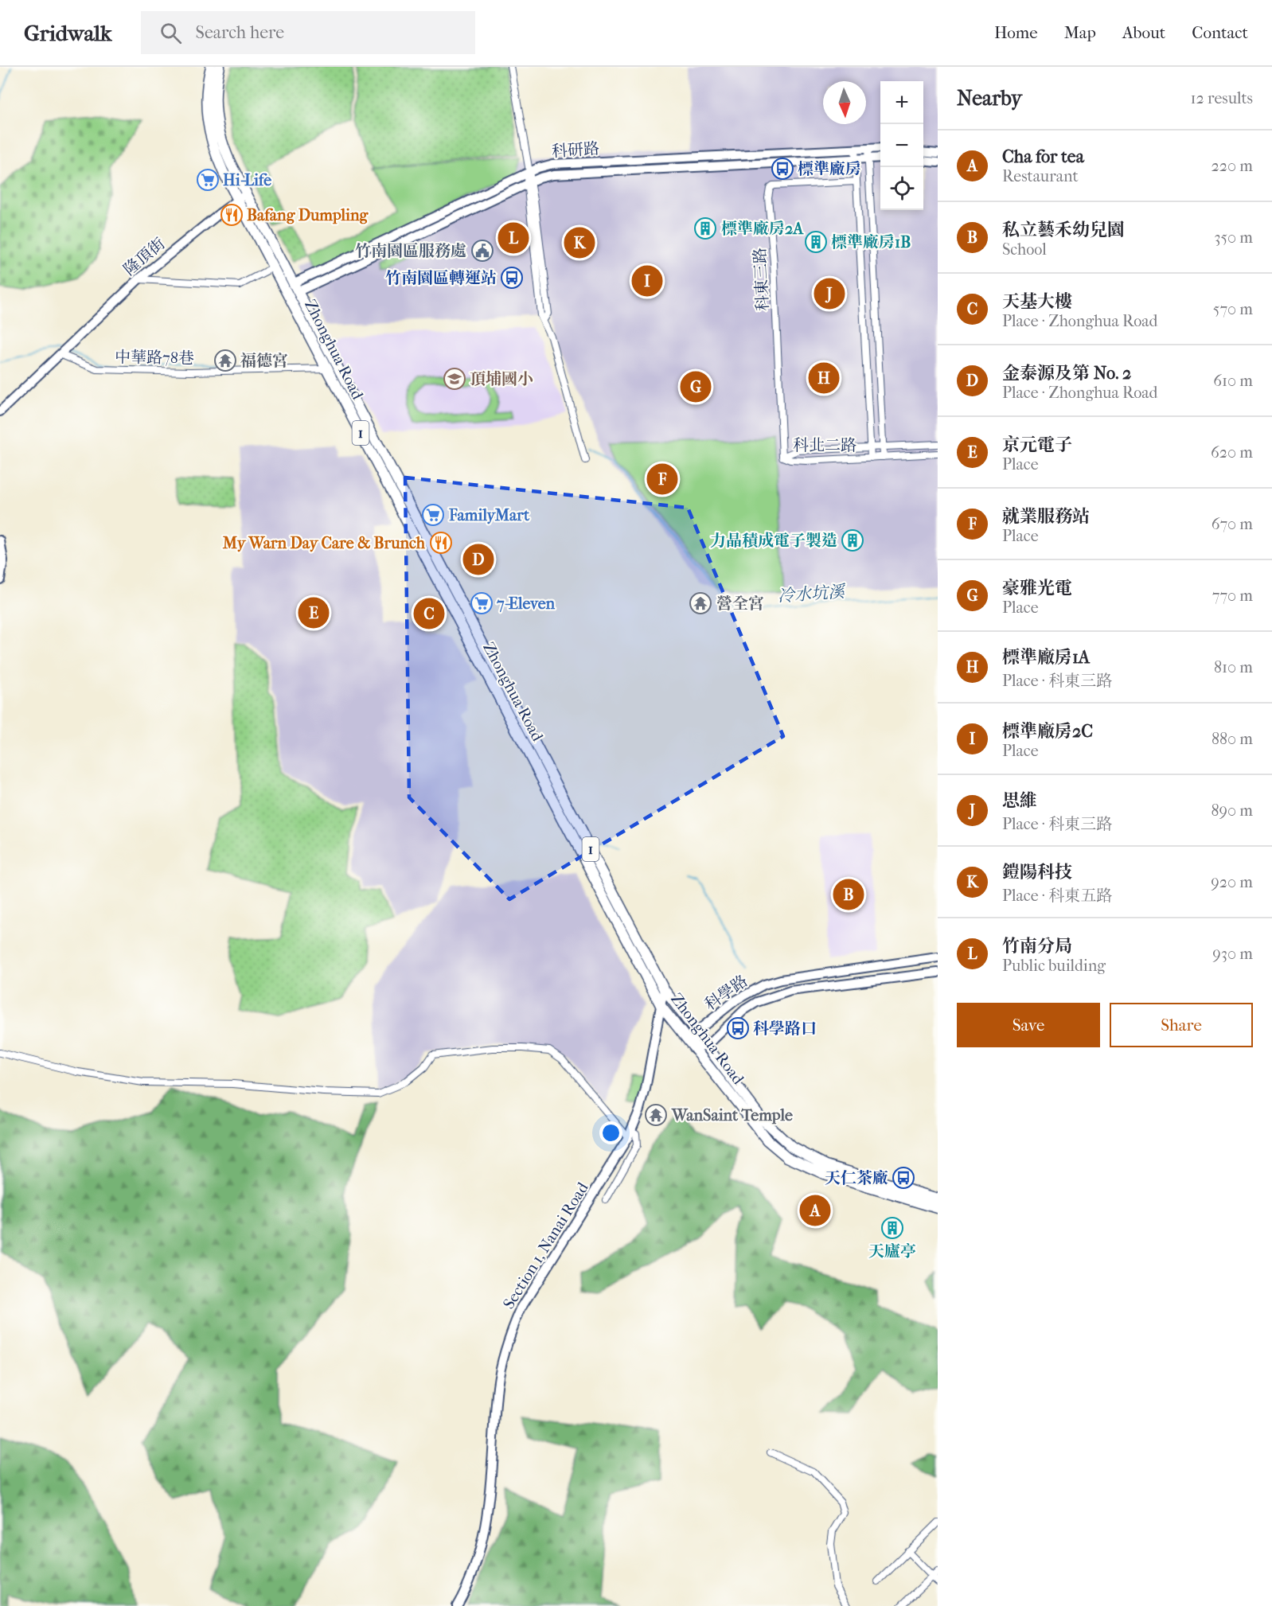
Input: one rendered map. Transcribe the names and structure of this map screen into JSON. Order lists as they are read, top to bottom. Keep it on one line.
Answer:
{"streets":{"main road":["Zhonghua Road","1"],"street":["科研路","隆頂街","科東三路","中華路78巷","科北二路","科學路","Section 1, Nanai Road"]},"crossings":[["科研路","Zhonghua Road"],["隆頂街","Zhonghua Road"],["隆頂街","中華路78巷"],["科東三路","科北二路"],["Zhonghua Road","中華路78巷"],["Zhonghua Road","科學路"],["Zhonghua Road","Section 1, Nanai Road"]],"water":["冷水坑溪"],"places":{"bus stop":["標準廠房","竹南園區轉運站","科學路口","天仁茶廠"],"supermarket":["Hi-Life","FamilyMart","7-Eleven"],"restaurant":["Bafang Dumpling","My Warn Day Care & Brunch"],"building":["標準廠房2A","標準廠房1B","力晶積成電子製造","天廬亭"],"public building":["竹南園區服務處"],"temple":["福德宮","營全宮","WanSaint Temple"],"school or university":["頂埔國小"]},"north":"bottom","page":{"header":"Gridwalk","search":"Search here","nav":["Home","Map","About","Contact"],"heading":["Nearby","12 results"],"map_buttons":["+","−"],"list":[{"mark":"A","name":"Cha for tea","note":"Restaurant","value":"220 m"},{"mark":"B","name":"私立藝禾幼兒園","note":"School","value":"350 m"},{"mark":"C","name":"天基大樓","note":"Place · Zhonghua Road","value":"570 m"},{"mark":"D","name":"金泰源及第 No. 2","note":"Place · Zhonghua Road","value":"610 m"},{"mark":"E","name":"京元電子","note":"Place","value":"620 m"},{"mark":"F","name":"就業服務站","note":"Place","value":"670 m"},{"mark":"G","name":"豪雅光電","note":"Place","value":"770 m"},{"mark":"H","name":"標準廠房1A","note":"Place · 科東三路","value":"810 m"},{"mark":"I","name":"標準廠房2C","note":"Place","value":"880 m"},{"mark":"J","name":"思維","note":"Place · 科東三路","value":"890 m"},{"mark":"K","name":"鎧陽科技","note":"Place · 科東五路","value":"920 m"},{"mark":"L","name":"竹南分局","note":"Public building","value":"930 m"}],"pins":["L","K","I","J","H","G","F","D","E","C","B","A"],"buttons":["Save","Share"]}}
